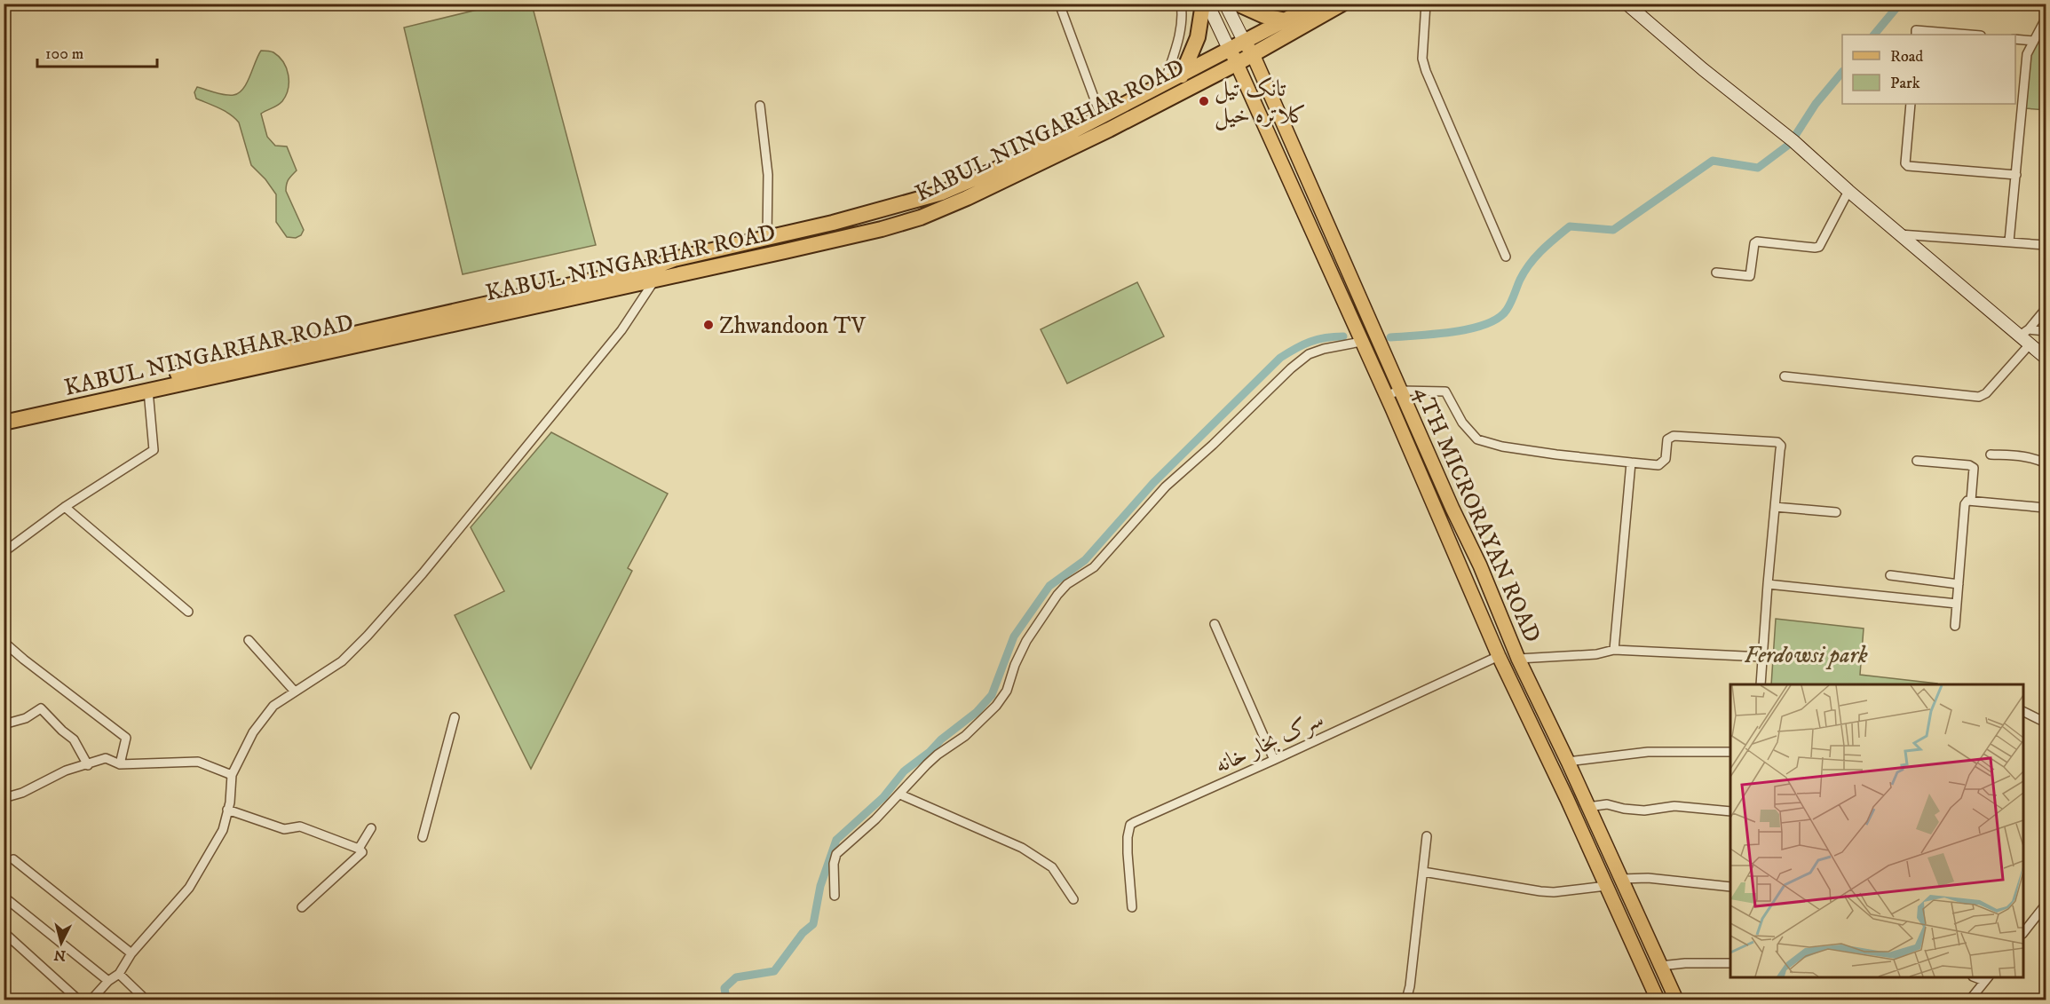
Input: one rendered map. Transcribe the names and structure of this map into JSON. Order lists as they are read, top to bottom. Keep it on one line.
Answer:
{"streets":{"highway":["KABUL NINGARHAR ROAD"],"main road":["4TH MICRORAYAN ROAD"],"street":["سرک بخار خانه"]},"crossings":[["KABUL NINGARHAR ROAD","4TH MICRORAYAN ROAD"],["4TH MICRORAYAN ROAD","سرک بخار خانه"]],"parks":["Ferdowsi park"],"places":["تانک تیل کلاتره خیل","Zhwandoon TV"],"legend":["Road","Park"],"scale_bar":"100 m","north":"bottom"}
